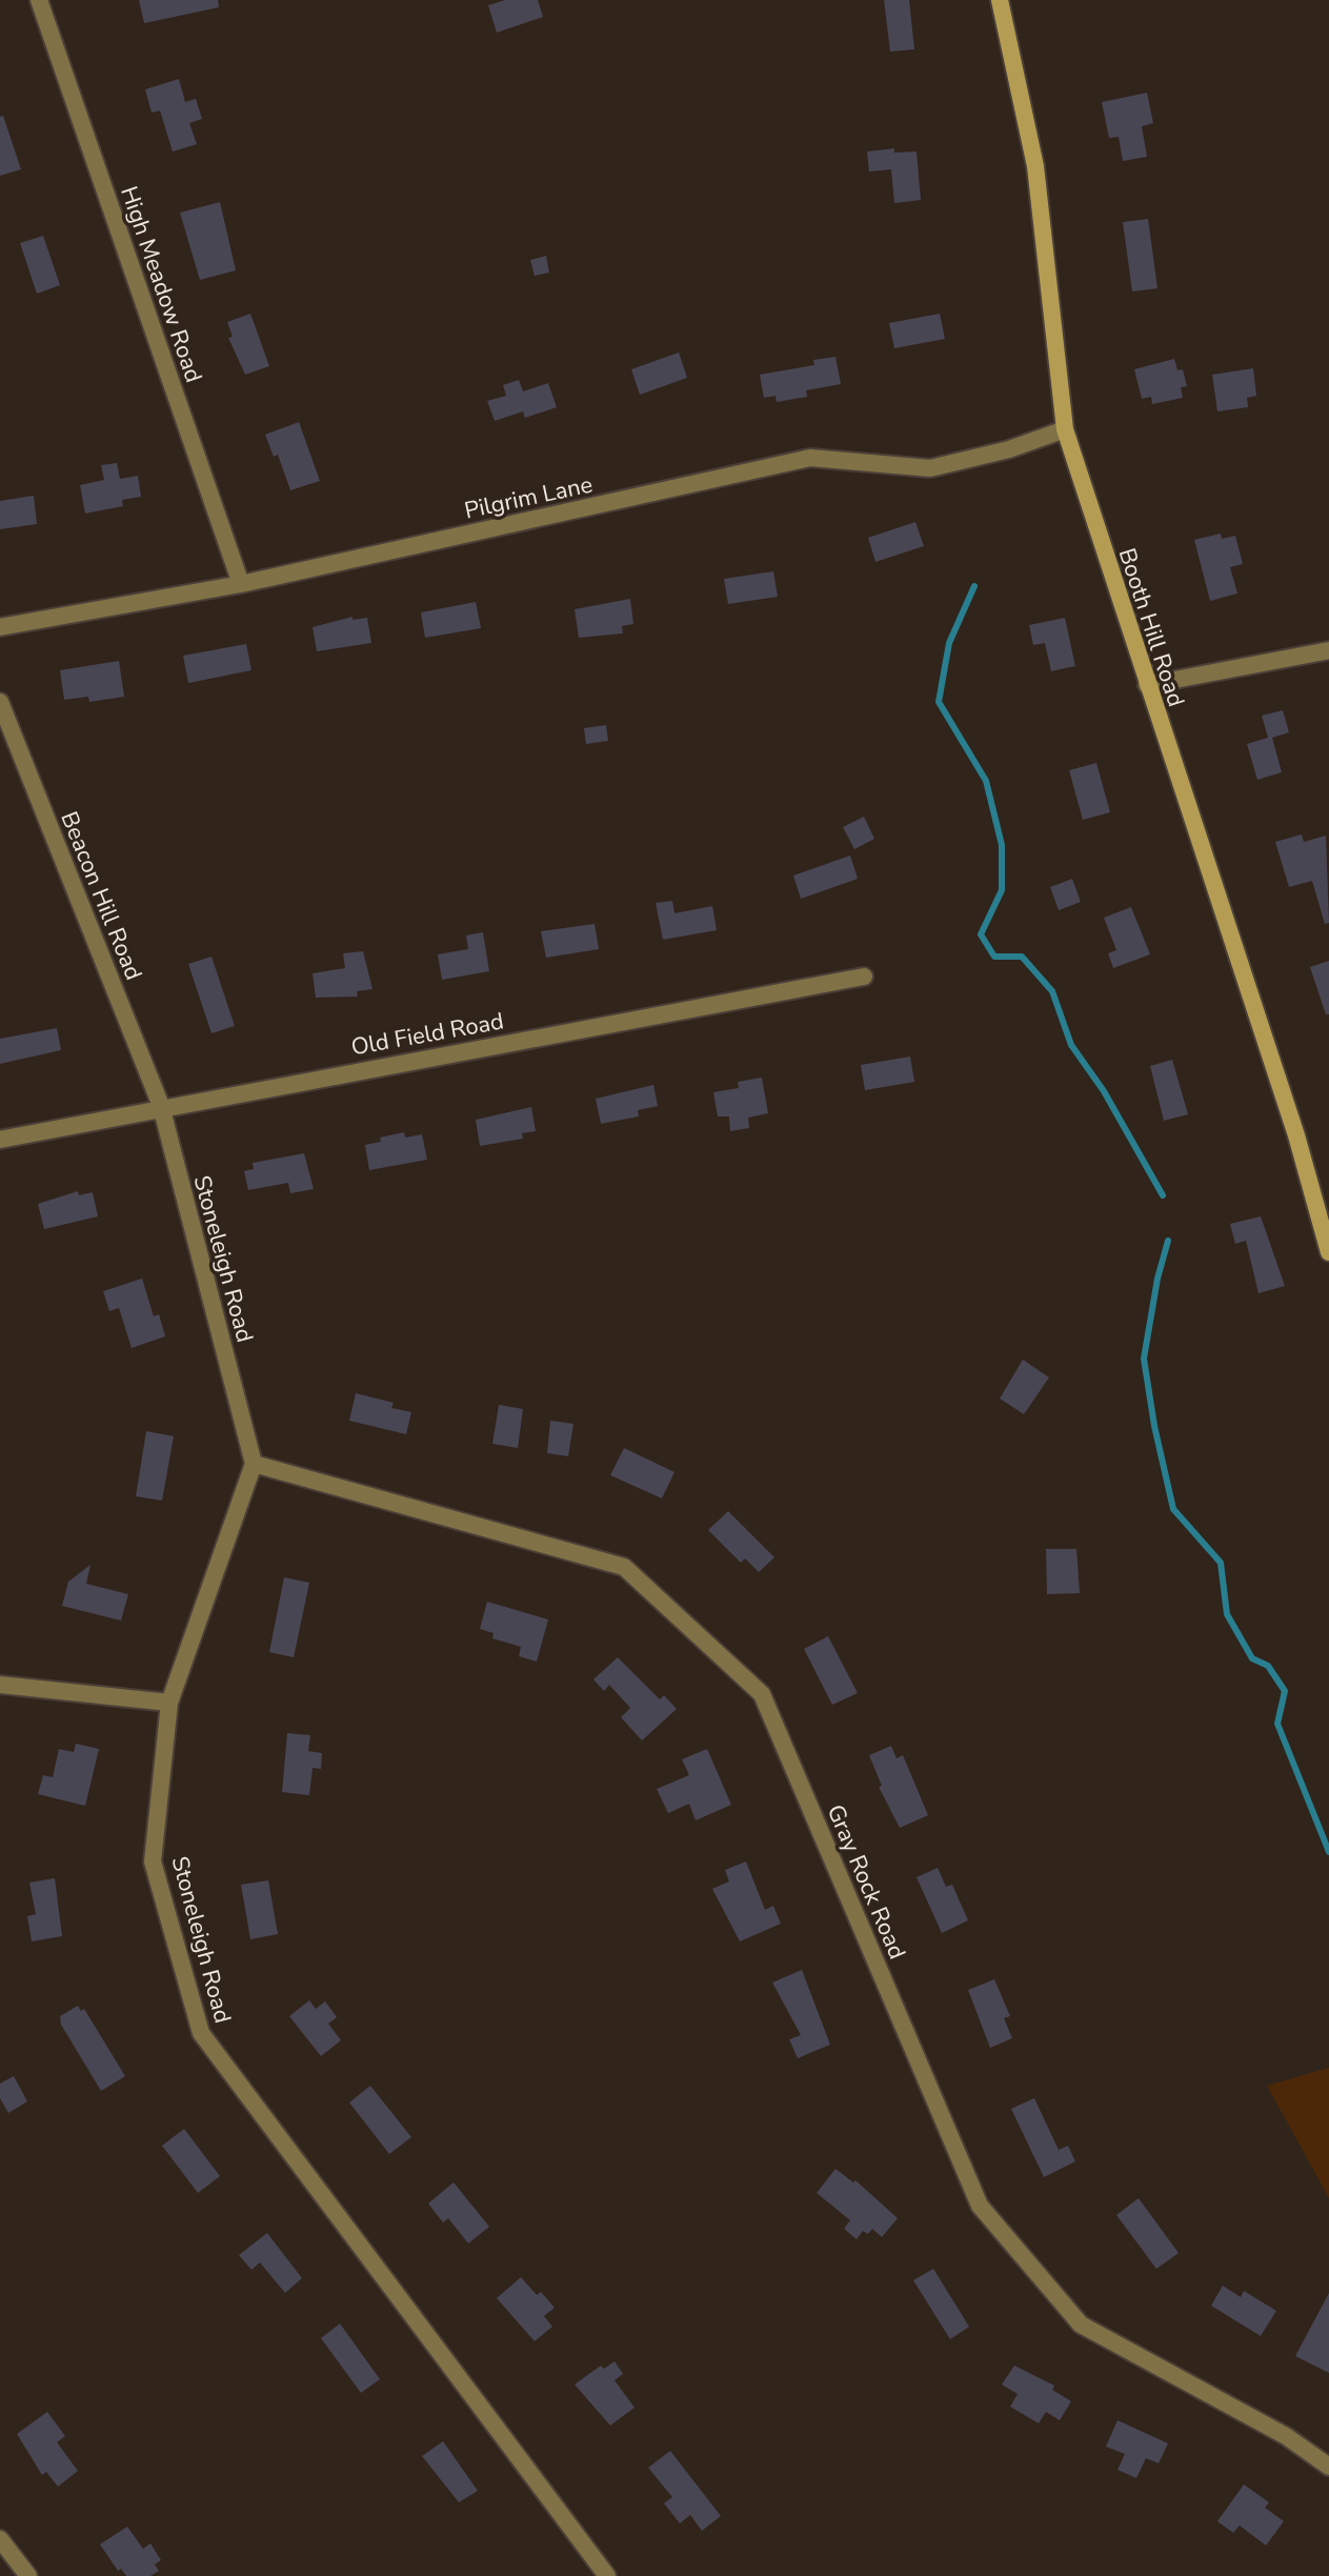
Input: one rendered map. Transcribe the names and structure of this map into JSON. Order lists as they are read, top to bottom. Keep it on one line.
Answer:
{"streets":{"street":["High Meadow Road","Pilgrim Lane","Booth Hill Road","Beacon Hill Road","Old Field Road","Stoneleigh Road","Gray Rock Road"]},"crossings":[["High Meadow Road","Pilgrim Lane"],["Pilgrim Lane","Booth Hill Road"],["Beacon Hill Road","Old Field Road"],["Beacon Hill Road","Stoneleigh Road"],["Old Field Road","Stoneleigh Road"],["Stoneleigh Road","Gray Rock Road"]]}
